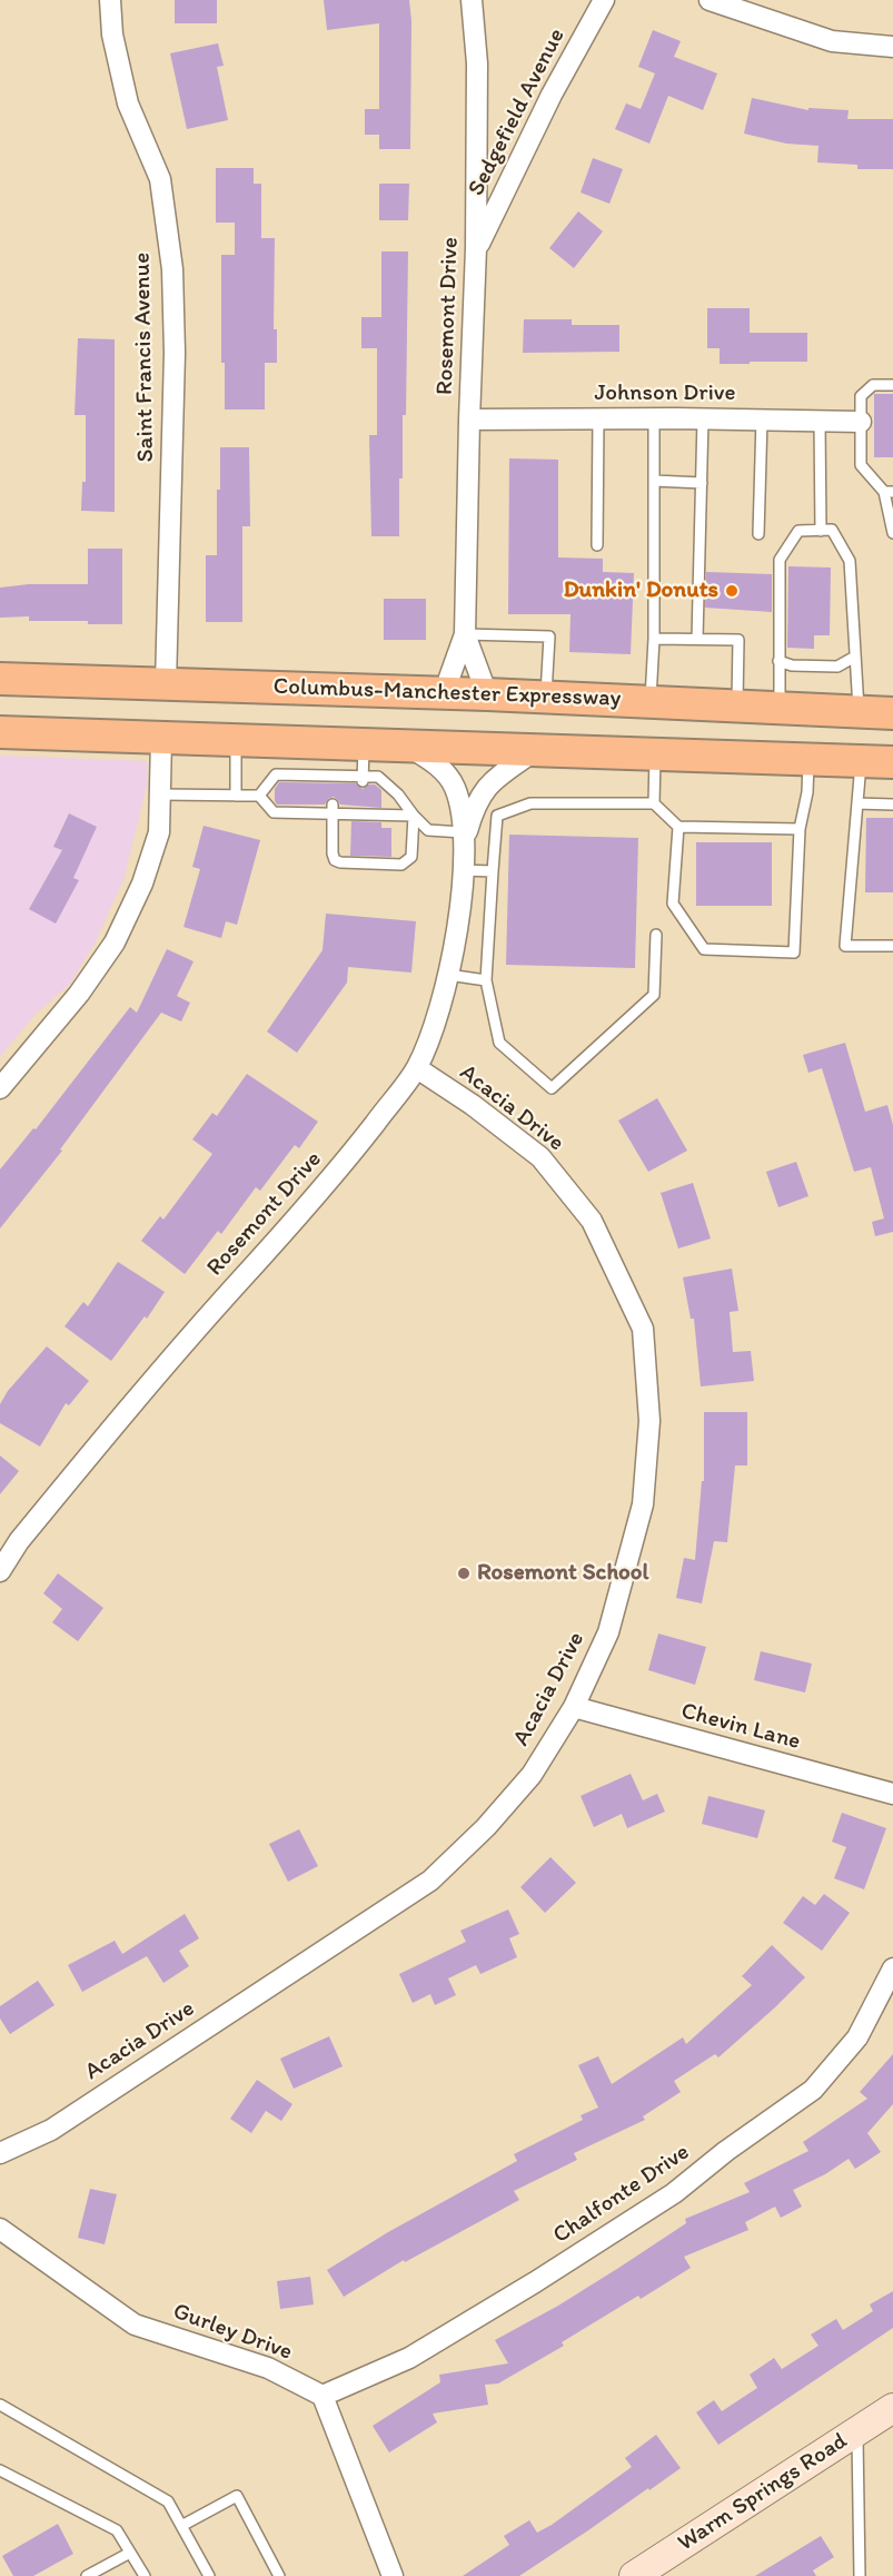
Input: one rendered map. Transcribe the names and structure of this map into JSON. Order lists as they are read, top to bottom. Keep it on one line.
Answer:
{"streets":{"main road":["Columbus-Manchester Expressway","Warm Springs Road"],"street":["Sedgefield Avenue","Rosemont Drive","Saint Francis Avenue","Johnson Drive","Acacia Drive","Chevin Lane","Chalfonte Drive","Gurley Drive"]},"crossings":[["Sedgefield Avenue","Rosemont Drive"],["Rosemont Drive","Johnson Drive"],["Rosemont Drive","Columbus-Manchester Expressway"],["Rosemont Drive","Acacia Drive"],["Saint Francis Avenue","Columbus-Manchester Expressway"],["Acacia Drive","Chevin Lane"],["Chalfonte Drive","Gurley Drive"]],"places":["Dunkin' Donuts","Rosemont School"]}
